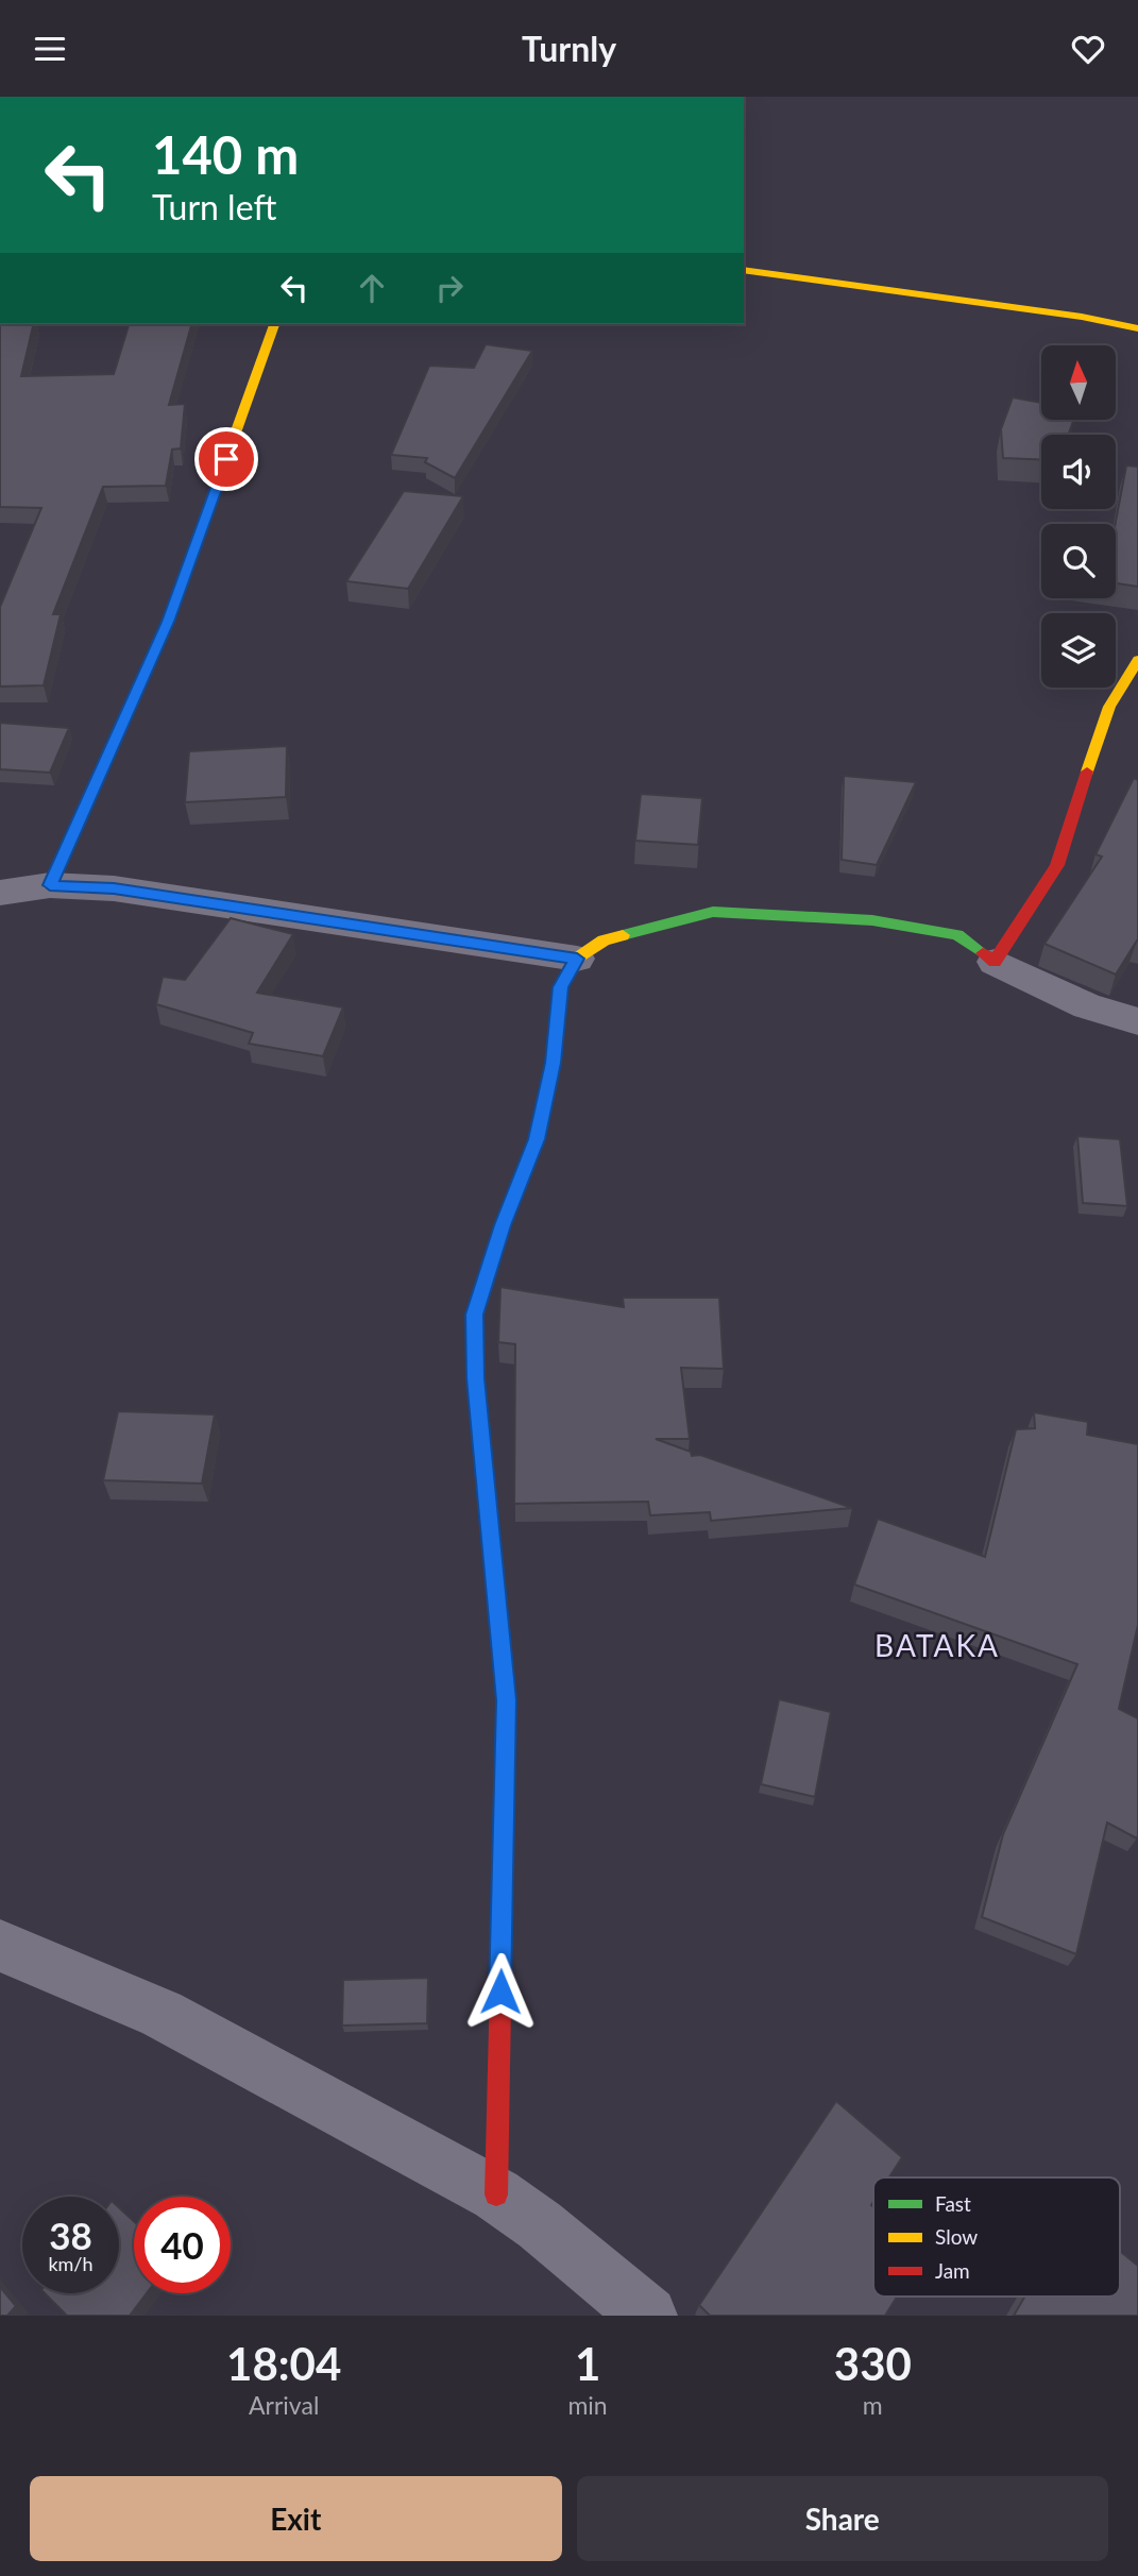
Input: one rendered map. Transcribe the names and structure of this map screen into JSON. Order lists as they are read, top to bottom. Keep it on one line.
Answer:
{"districts":["BATAKA"],"legend":["Fast","Slow","Jam"],"north":"top","page":{"header":"Turnly","turn":["140 m","Turn left"],"speed":"38 km/h","limit":"40","eta":["18:04","Arrival","1","min","330","m"],"buttons":["Exit","Share"]}}
